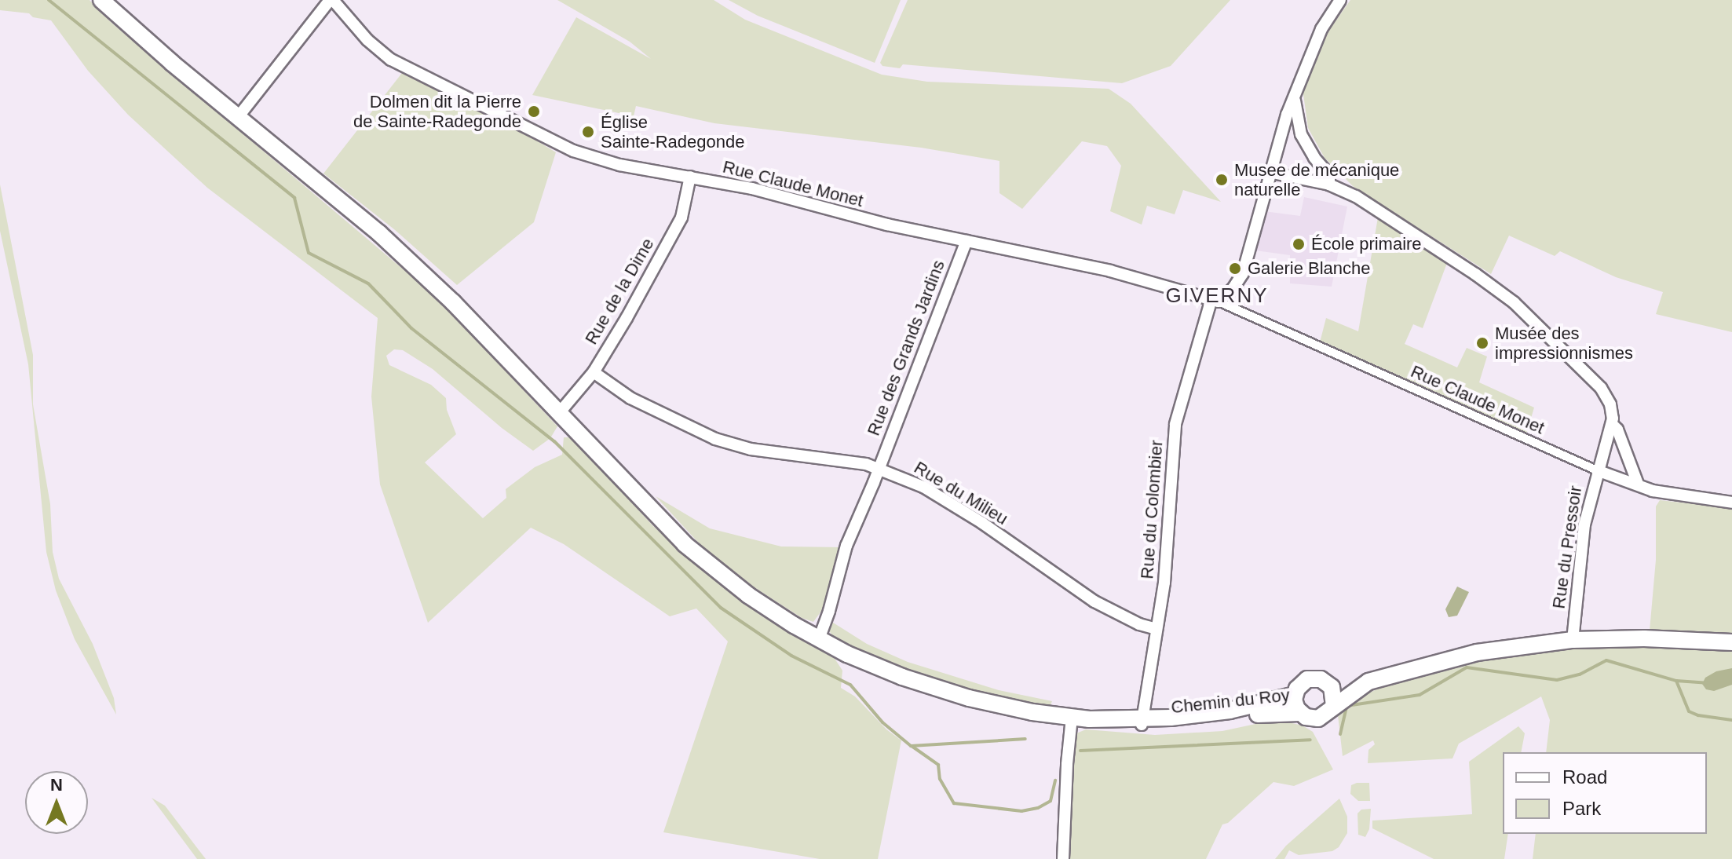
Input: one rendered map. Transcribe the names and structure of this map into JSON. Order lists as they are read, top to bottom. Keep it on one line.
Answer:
{"streets":{"main road":["Chemin du Roy"],"street":["Rue Claude Monet","Rue de la Dime","Rue des Grands Jardins","Rue du Milieu","Rue du Colombier","Rue du Pressoir"]},"crossings":[["Rue Claude Monet","Rue de la Dime"],["Rue Claude Monet","Rue des Grands Jardins"],["Rue Claude Monet","Rue du Colombier"],["Rue Claude Monet","Rue du Pressoir"],["Rue de la Dime","Rue du Milieu"],["Rue des Grands Jardins","Rue du Milieu"],["Rue du Milieu","Rue du Colombier"],["Rue du Colombier","Chemin du Roy"]],"districts":["GIVERNY"],"places":["Dolmen dit la Pierre de Sainte-Radegonde","Église Sainte-Radegonde","Musee de mécanique naturelle","École primaire","Galerie Blanche","Musée des impressionnismes"],"legend":["Road","Park"],"north":"top"}
